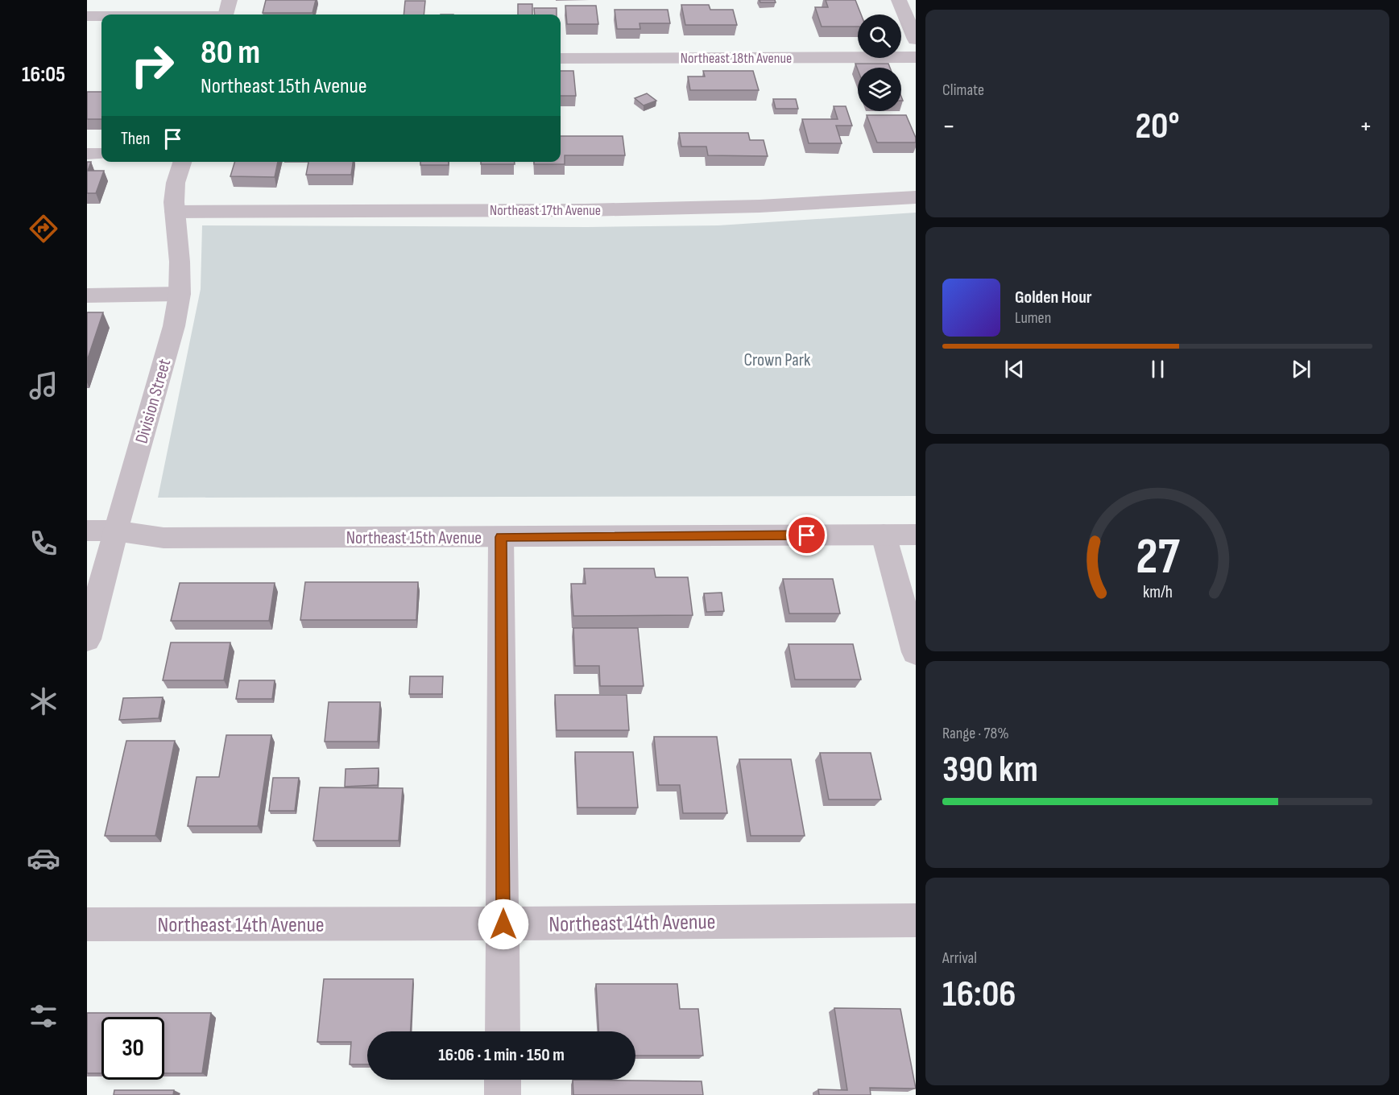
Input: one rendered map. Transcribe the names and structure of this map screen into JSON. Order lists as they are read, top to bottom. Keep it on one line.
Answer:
{"streets":{"street":["Northeast 18th Avenue","Northeast 17th Avenue","Division Street","Northeast 15th Avenue","Northeast 14th Avenue"]},"crossings":[["Northeast 17th Avenue","Division Street"],["Division Street","Northeast 15th Avenue"]],"parks":["Crown Park"],"page":{"tabs":"16:05","tile":["Climate",["Range · 78%","390 km"],["Arrival","16:06"]],"turn":["80 m","Northeast 15th Avenue"],"heat":["−","20°","+"],"then":"Then","song":["Golden Hour","Lumen"],"limit":"30","trip":"16:06 · 1 min · 150 m","gauge":["27","km/h"]}}
